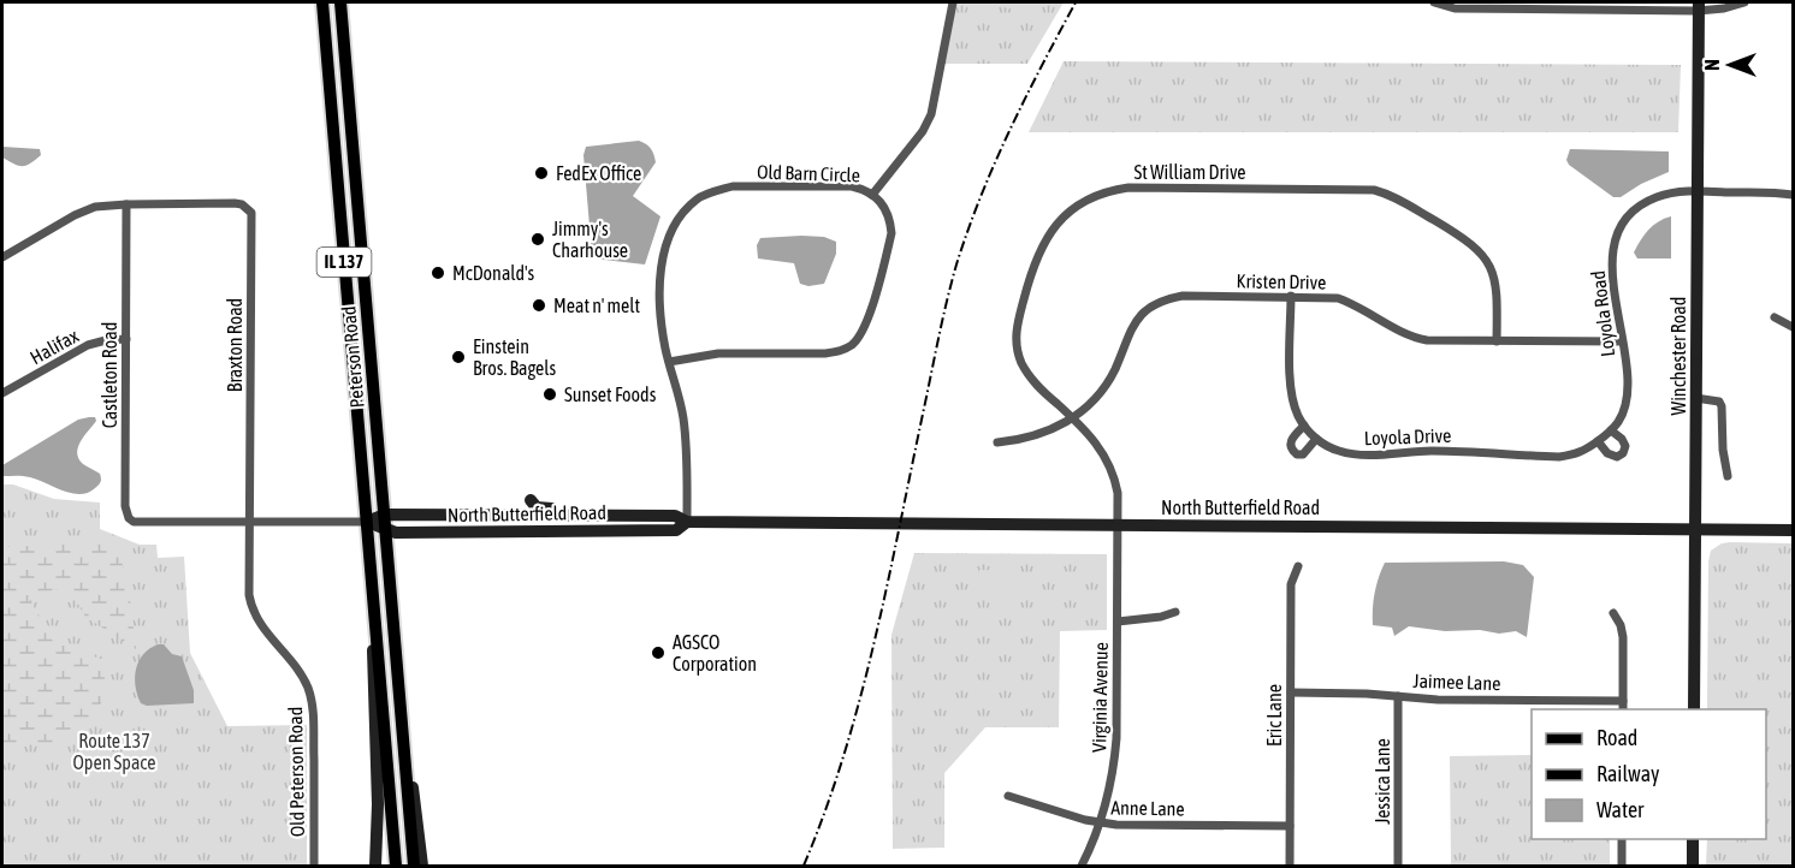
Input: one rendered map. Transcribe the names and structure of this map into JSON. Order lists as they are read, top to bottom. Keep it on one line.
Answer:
{"streets":{"main road":["IL 137","Winchester Road","Peterson Road","North Butterfield Road"],"street":["St William Drive","Old Barn Circle","Kristen Drive","Loyola Road","Braxton Road","Halifax","Castleton Road","Loyola Drive","Jaimee Lane","Virginia Avenue","Eric Lane","Old Peterson Road","Jessica Lane","Anne Lane"]},"crossings":[["St William Drive","Kristen Drive"],["St William Drive","North Butterfield Road"],["St William Drive","Virginia Avenue"],["Old Barn Circle","North Butterfield Road"],["Kristen Drive","Loyola Road"],["Kristen Drive","Loyola Drive"],["Loyola Road","Winchester Road"],["Loyola Road","Loyola Drive"],["Braxton Road","Castleton Road"],["Braxton Road","North Butterfield Road"],["Braxton Road","Old Peterson Road"],["Halifax","Castleton Road"],["Winchester Road","North Butterfield Road"],["Peterson Road","North Butterfield Road"],["Castleton Road","North Butterfield Road"],["North Butterfield Road","Virginia Avenue"],["North Butterfield Road","Old Peterson Road"],["Jaimee Lane","Eric Lane"],["Jaimee Lane","Jessica Lane"],["Virginia Avenue","Anne Lane"],["Eric Lane","Anne Lane"]],"parks":["Route 137 Open Space"],"places":["FedEx Office","Jimmy's Charhouse","McDonald's","Meat n' melt","Einstein Bros. Bagels","Sunset Foods","AGSCO Corporation"],"legend":["Road","Railway","Water"],"north":"left"}
